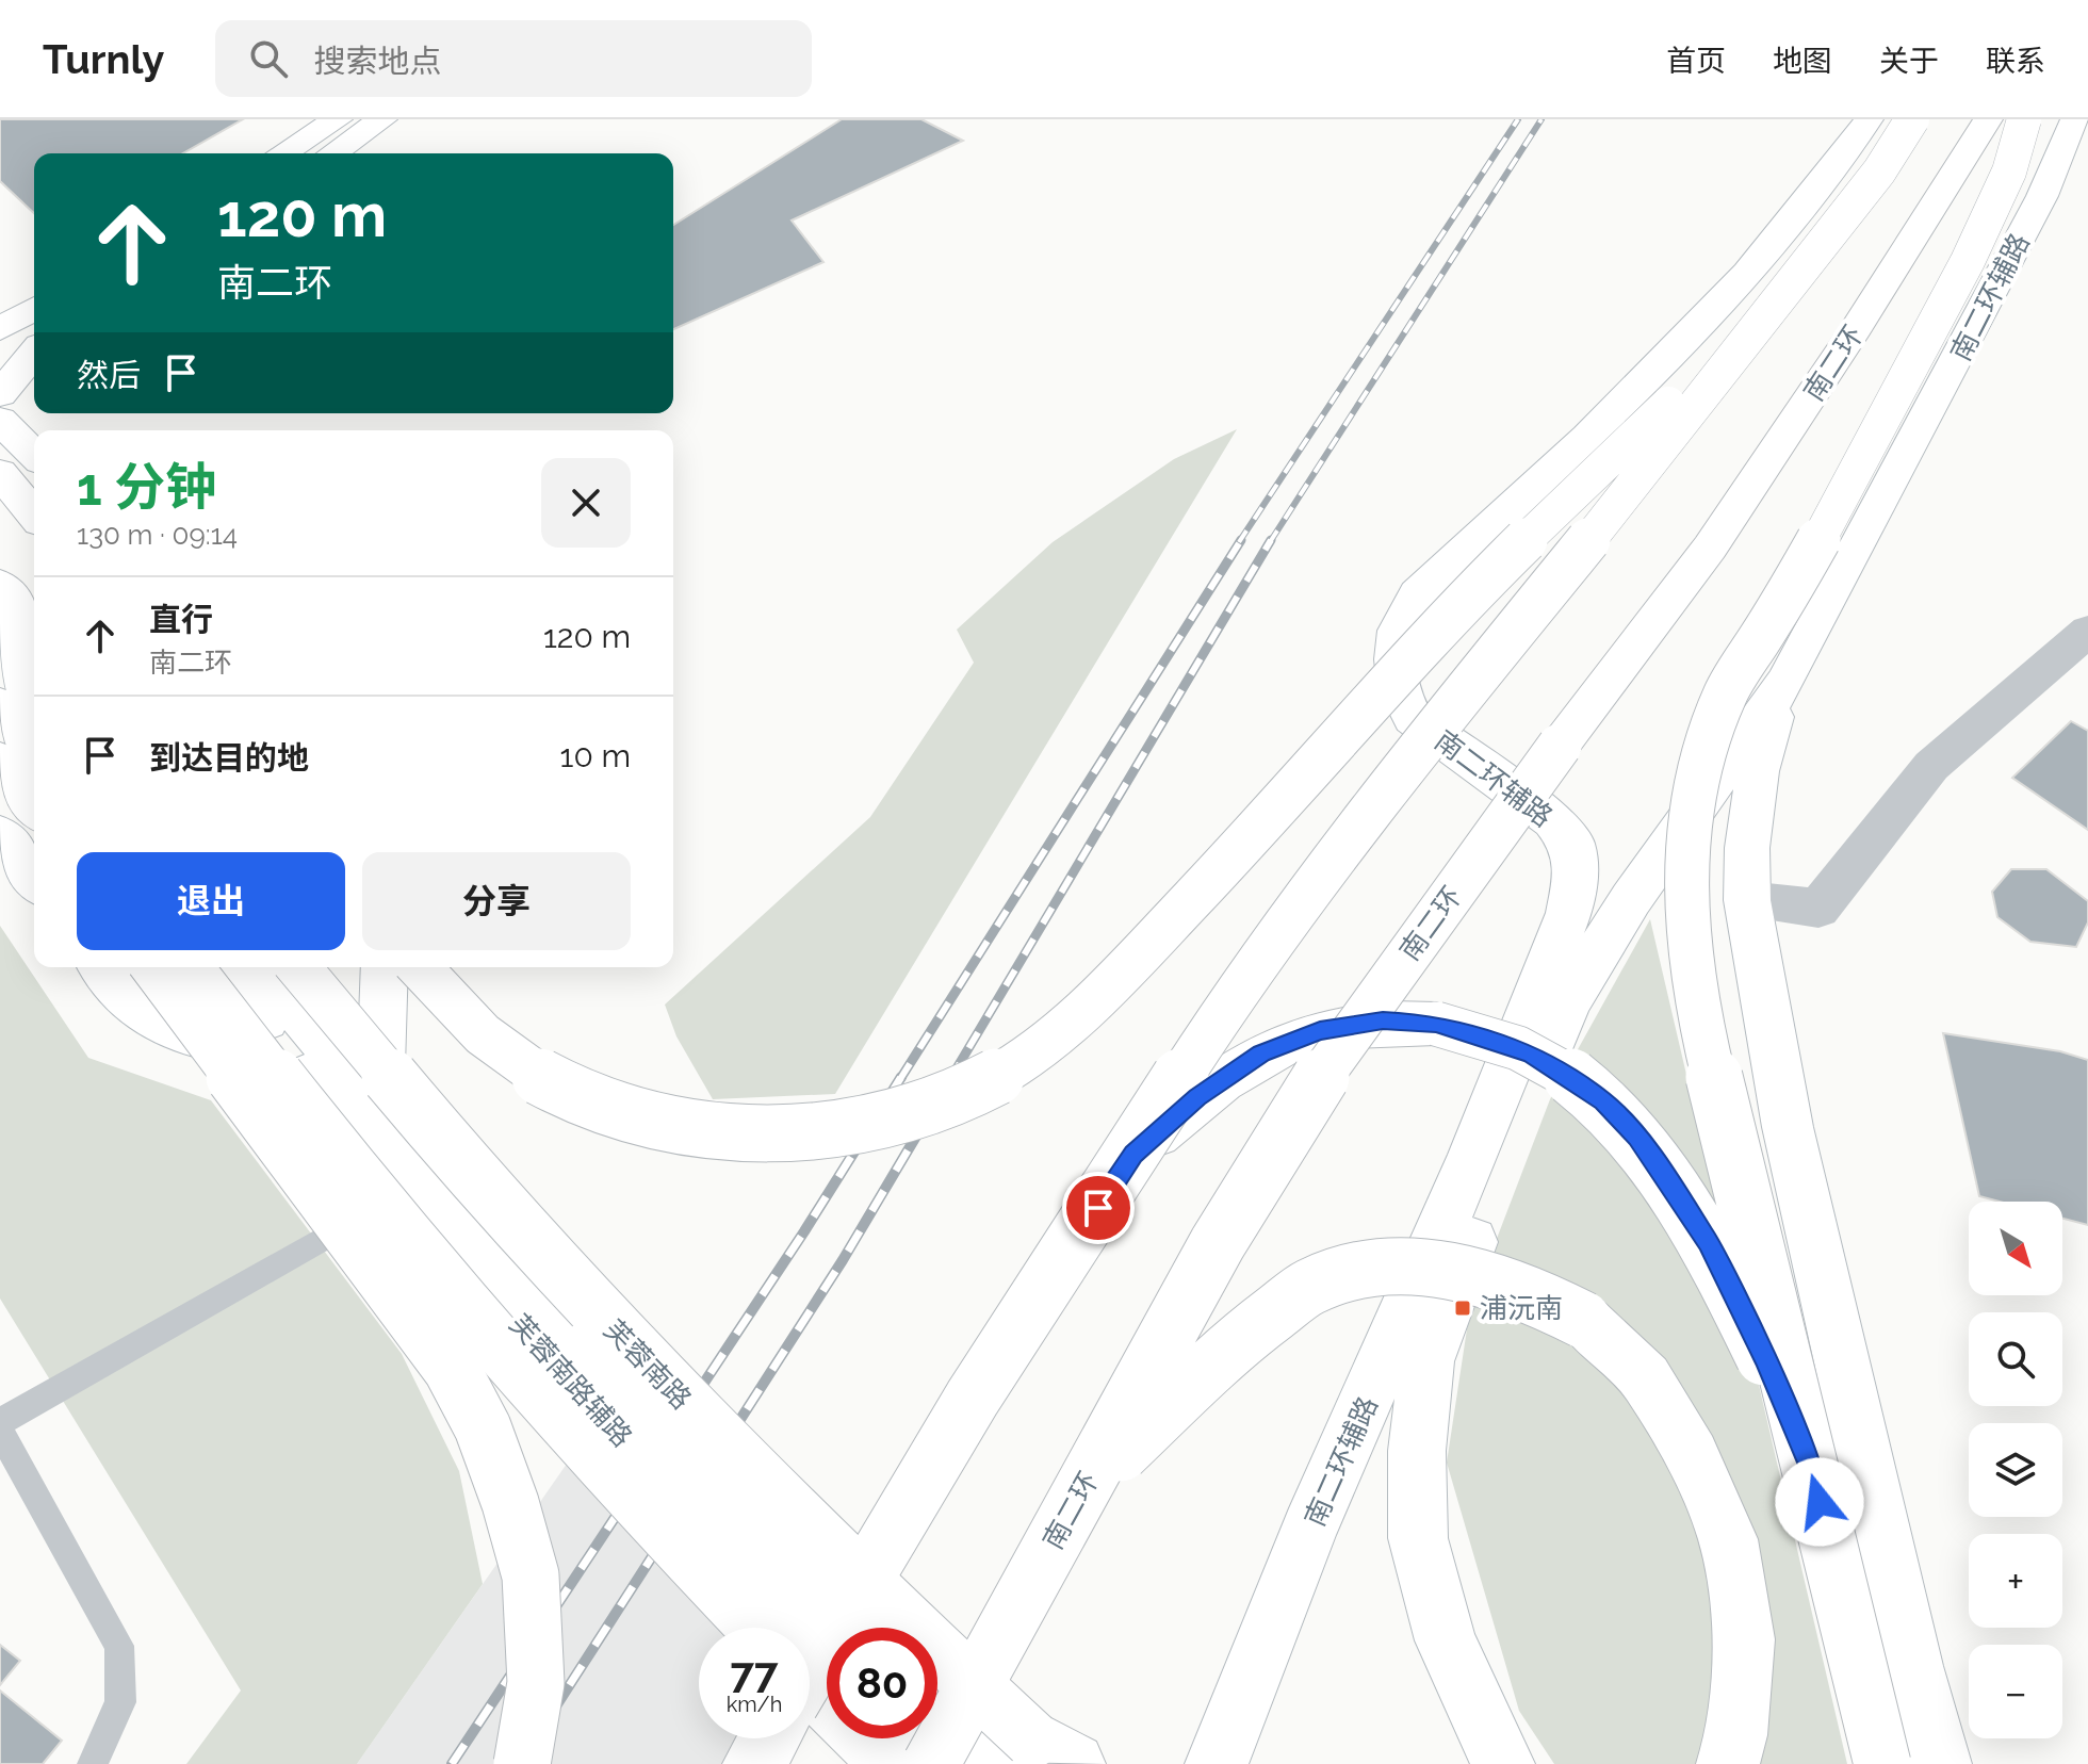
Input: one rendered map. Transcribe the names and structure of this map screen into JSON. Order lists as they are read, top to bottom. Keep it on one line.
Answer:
{"streets":{"main road":["南二环辅路","南二环","芙蓉南路","芙蓉南路辅路"]},"places":{"transit":["浦沅南"]},"north":"bottom right","page":{"header":"Turnly","search":"搜索地点","nav":["首页","地图","关于","联系"],"turn":["120 m","南二环"],"then":"然后","heading":["1 分钟","130 m · 09:14"],"list":[{"name":"直行","note":"南二环","value":"120 m"},{"name":"到达目的地","value":"10 m"}],"buttons":["退出","分享"],"map_buttons":["+","−"],"speed":"77 km/h","limit":"80"}}
